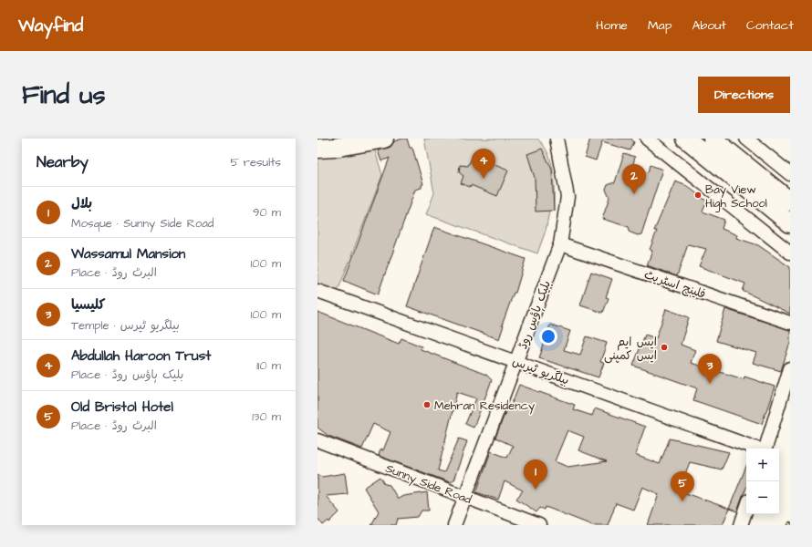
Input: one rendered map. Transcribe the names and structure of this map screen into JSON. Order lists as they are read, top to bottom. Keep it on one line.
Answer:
{"streets":{"street":["فلینچ اسٹریٹ","بلیک ہاؤس روڈ","بیلگریو ٹیرس","Sunny Side Road"]},"crossings":[["فلینچ اسٹریٹ","بلیک ہاؤس روڈ"],["بلیک ہاؤس روڈ","بیلگریو ٹیرس"],["بلیک ہاؤس روڈ","Sunny Side Road"]],"places":["Bay View High School","ایس ایم ایس کمپنی","Mehran Residency"],"page":{"header":"Wayfind","nav":["Home","Map","About","Contact"],"buttons":"Directions","title":"Find us","heading":["Nearby","5 results"],"pins":["4","2","3","1","5"],"list":[{"mark":"1","name":"بلال","note":"Mosque · Sunny Side Road","value":"90 m"},{"mark":"2","name":"Wassamul Mansion","note":"Place · البرٹ روڈ","value":"100 m"},{"mark":"3","name":"کلیسیا","note":"Temple · بیلگریو ٹیرس","value":"100 m"},{"mark":"4","name":"Abdullah Haroon Trust","note":"Place · بلیک ہاؤس روڈ","value":"110 m"},{"mark":"5","name":"Old Bristol Hotel","note":"Place · البرٹ روڈ","value":"130 m"}],"map_buttons":["+","−"]}}
